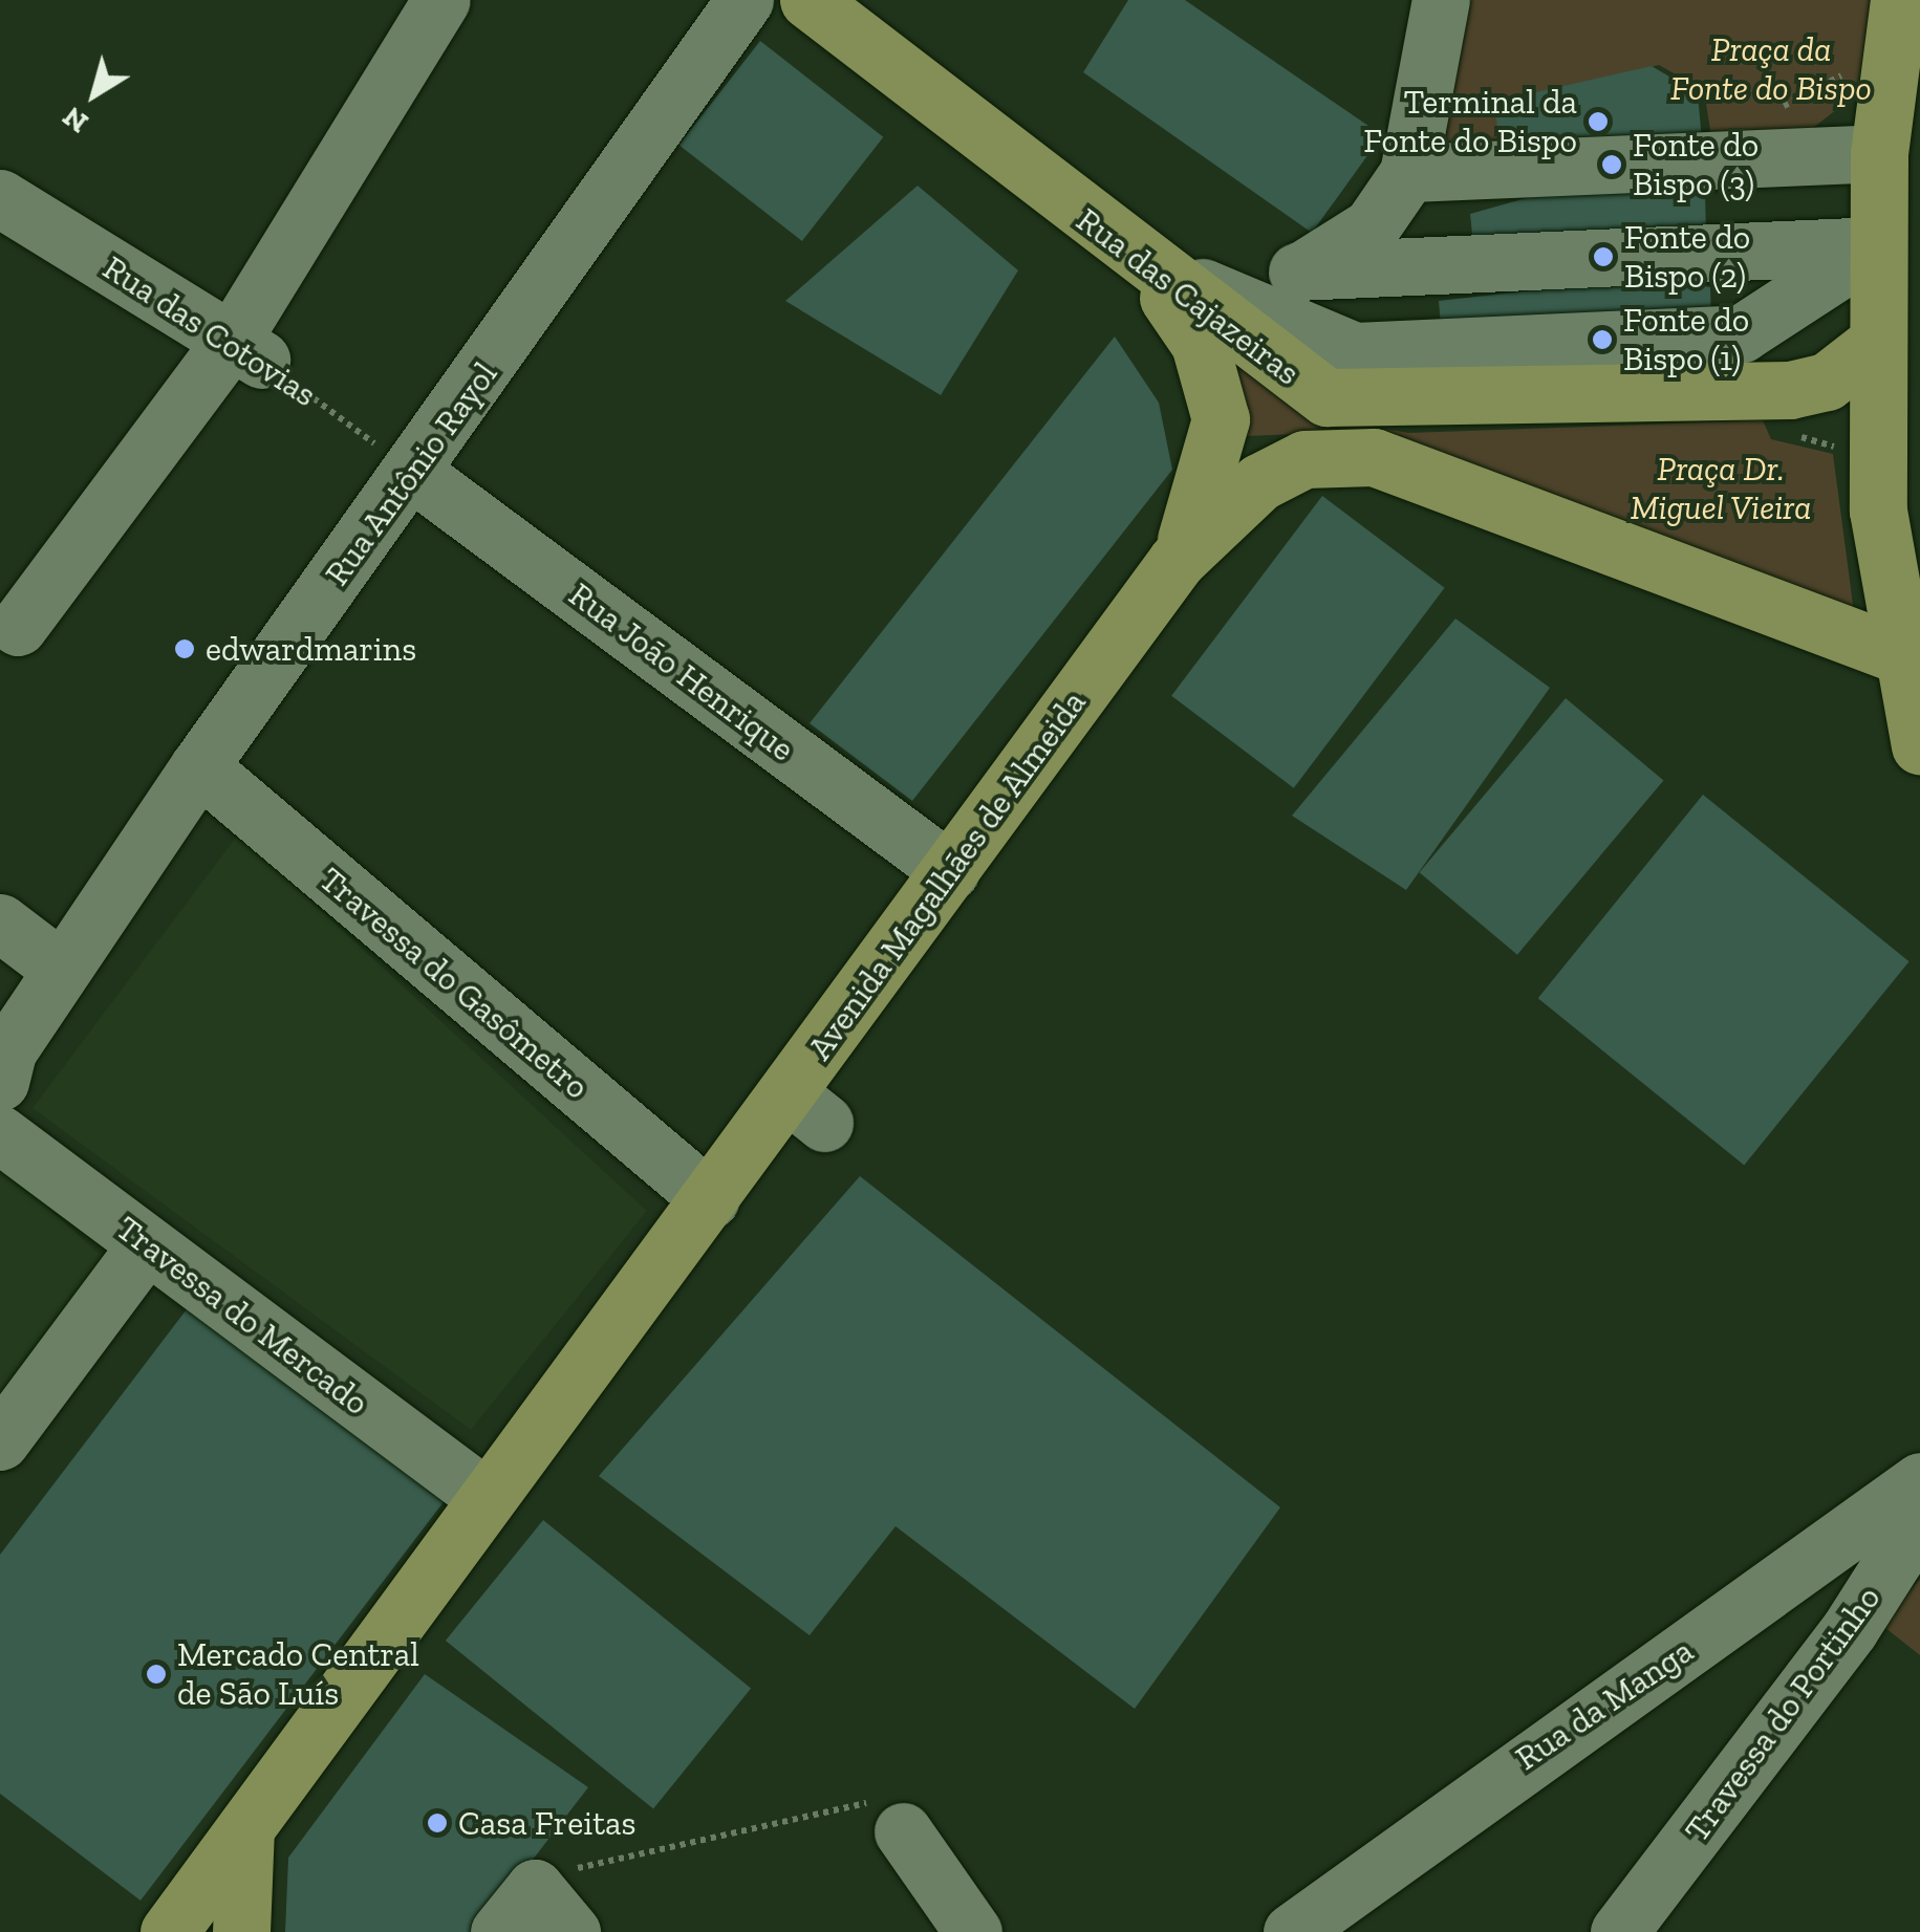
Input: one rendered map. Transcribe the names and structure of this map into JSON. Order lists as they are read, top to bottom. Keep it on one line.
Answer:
{"streets":{"main road":["Rua das Cajazeiras","Avenida Magalhães de Almeida"],"street":["Rua das Cotovias","Rua Antônio Rayol","Rua João Henrique","Travessa do Gasômetro","Travessa do Mercado","Rua da Manga","Travessa do Portinho"]},"crossings":[["Rua das Cotovias","Rua Antônio Rayol"],["Rua das Cotovias","Rua João Henrique"],["Rua Antônio Rayol","Rua João Henrique"],["Rua Antônio Rayol","Travessa do Gasômetro"],["Rua João Henrique","Avenida Magalhães de Almeida"],["Avenida Magalhães de Almeida","Travessa do Gasômetro"],["Avenida Magalhães de Almeida","Travessa do Mercado"],["Rua da Manga","Travessa do Portinho"]],"parks":["Praça da Fonte do Bispo","Praça Dr. Miguel Vieira"],"places":["Terminal da Fonte do Bispo","Fonte do Bispo (3)","Fonte do Bispo (2)","Fonte do Bispo (1)","edwardmarins","Mercado Central de São Luís","Casa Freitas"],"north":"bottom left"}
